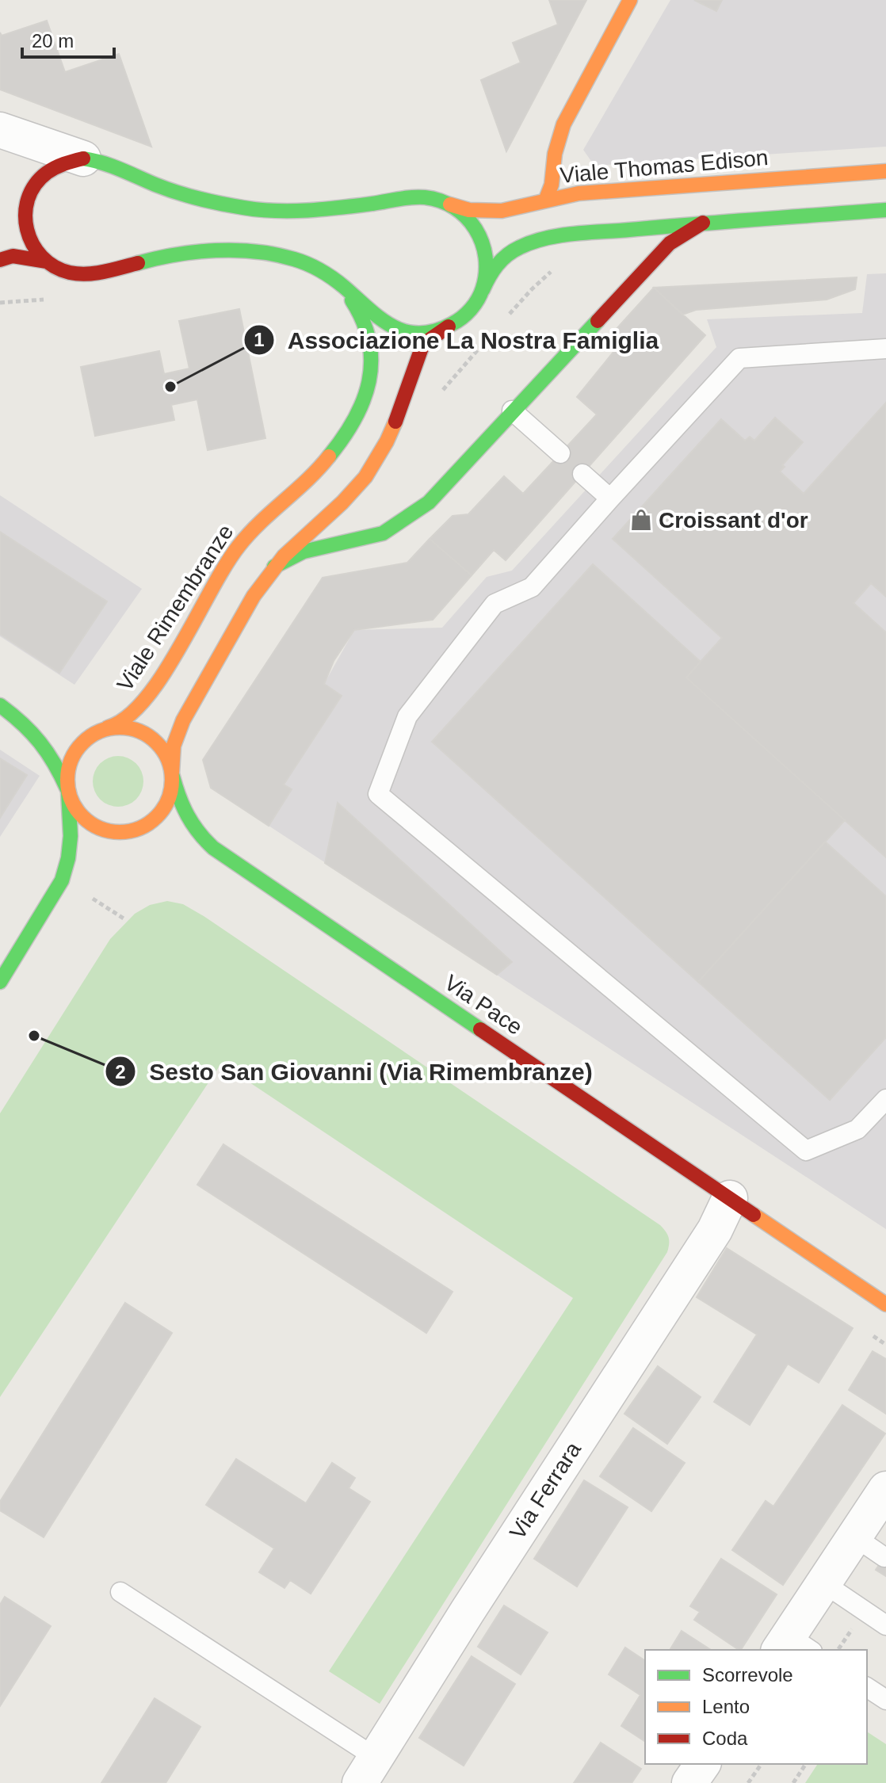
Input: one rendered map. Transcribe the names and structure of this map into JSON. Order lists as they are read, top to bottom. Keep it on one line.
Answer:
{"streets":{"street":["Viale Thomas Edison","Viale Rimembranze","Via Pace","Via Ferrara"]},"crossings":[["Viale Rimembranze","Via Pace"],["Via Pace","Via Ferrara"]],"places":{"other":["Associazione La Nostra Famiglia","Sesto San Giovanni (Via Rimembranze)"],"shop":["Croissant d'or"]},"legend":["Scorrevole","Lento","Coda"],"scale_bar":"20 m"}
